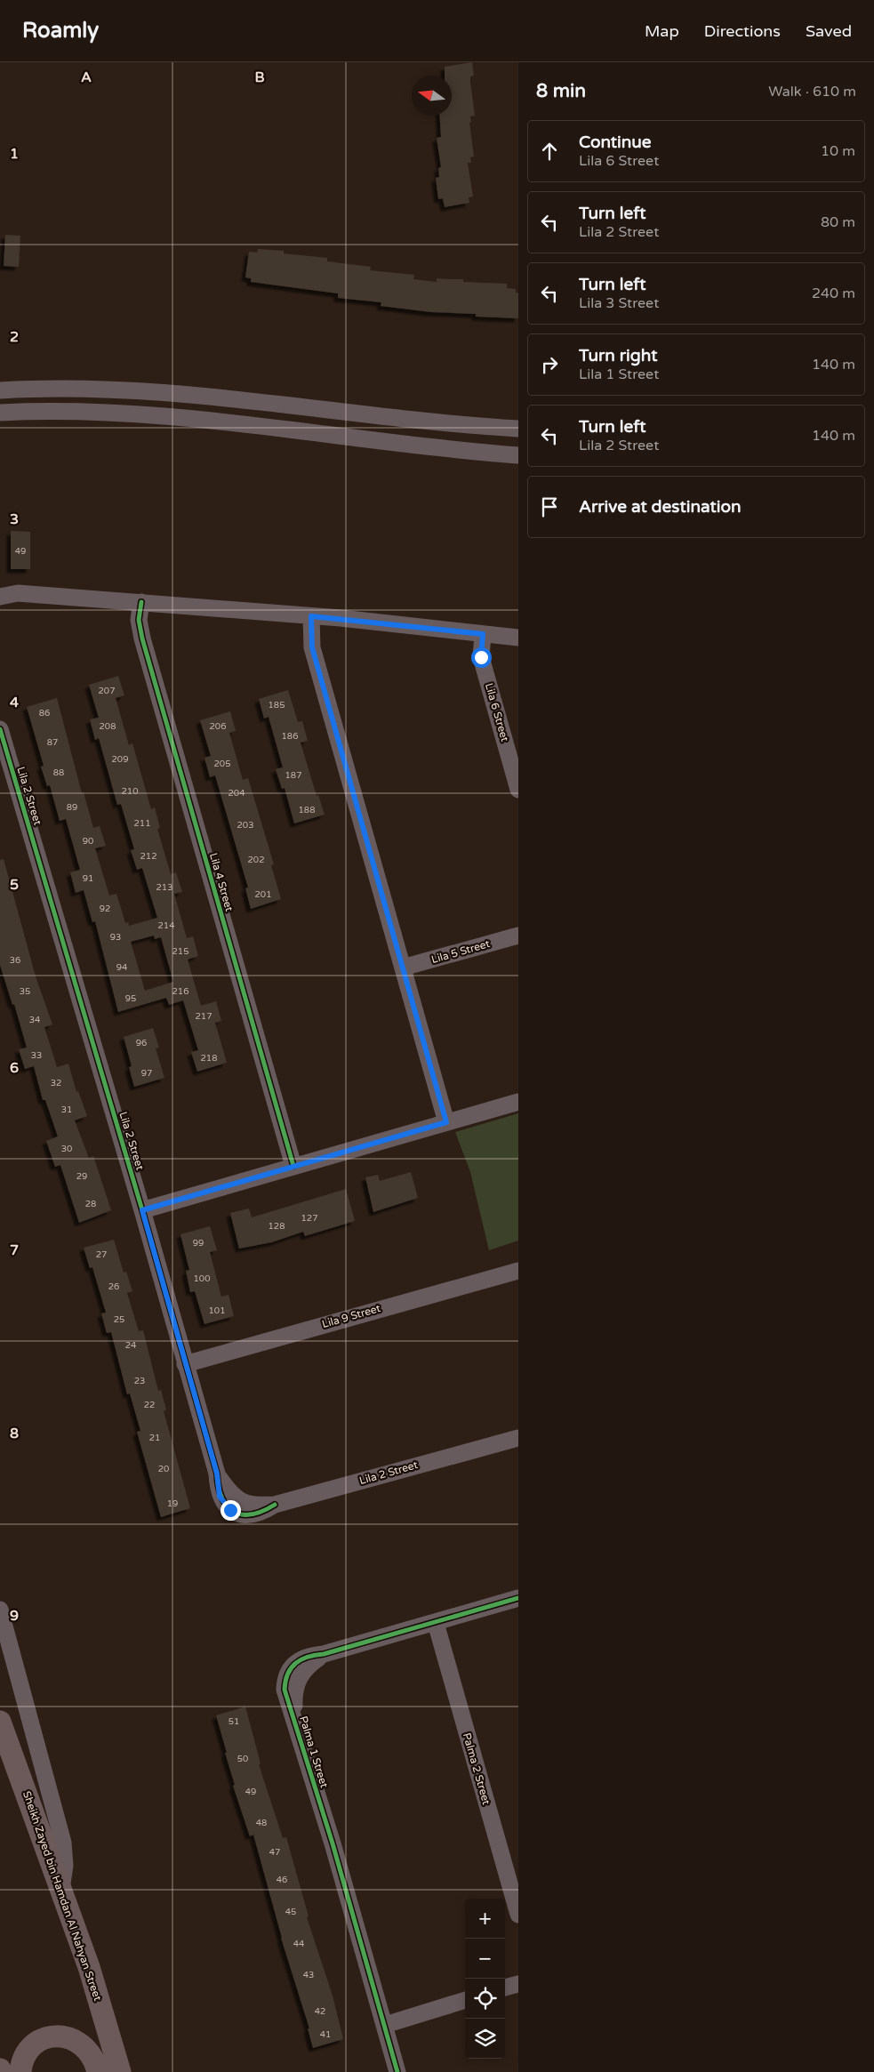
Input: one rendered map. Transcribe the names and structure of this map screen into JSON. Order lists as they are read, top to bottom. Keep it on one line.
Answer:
{"streets":{"main road":["Sheikh Zayed bin Hamdan Al Nahyan Street"],"street":["Lila 6 Street","Lila 2 Street","Lila 4 Street","Lila 5 Street","Lila 9 Street","Palma 1 Street","Palma 2 Street"]},"crossings":[["Lila 2 Street","Lila 9 Street"],["Palma 1 Street","Palma 2 Street"]],"house_numbers":["49","207","185","86","208","206","186","87","209","205","88","187","210","204","89","188","211","203","90","212","202","91","213","201","92","214","93","215","36","94","35","216","95","217","34","96","33","218","97","32","31","30","29","28","127","128","99","27","100","26","101","25","24","23","22","21","20","19","51","50","49","48","47","46","45","44","43","42","41"],"north":"left","page":{"header":"Roamly","nav":["Map","Directions","Saved"],"heading":["8 min","Walk · 610 m"],"list":[["Continue","Lila 6 Street","10 m"],["Turn left","Lila 2 Street","80 m"],["Turn left","Lila 3 Street","240 m"],["Turn right","Lila 1 Street","140 m"],["Turn left","Lila 2 Street","140 m"],"Arrive at destination"],"map_buttons":["+","−"]},"grid":{"columns":["A","B"],"rows":["1","2","3","4","5","6","7","8","9"]}}
